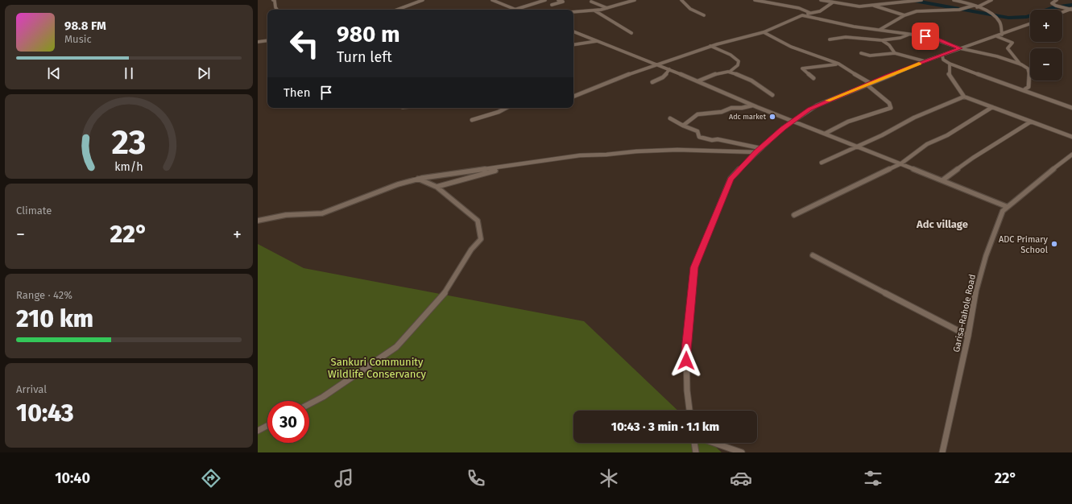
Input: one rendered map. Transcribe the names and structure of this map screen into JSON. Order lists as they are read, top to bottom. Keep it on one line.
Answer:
{"streets":{"street":["Garisa-Rahole Road"]},"districts":["Adc village"],"parks":["Sankuri Community Wildlife Conservancy"],"places":["Adc market","ADC Primary School"],"page":{"map_buttons":["+","−"],"turn":["980 m","Turn left"],"song":["98.8 FM","Music"],"then":"Then","tile":["Climate",["Range · 42%","210 km"],["Arrival","10:43"]],"heat":["−","22°","+"],"limit":"30","trip":"10:43 · 3 min · 1.1 km","tabs":["10:40","22°"],"gauge":["23","km/h"]}}
